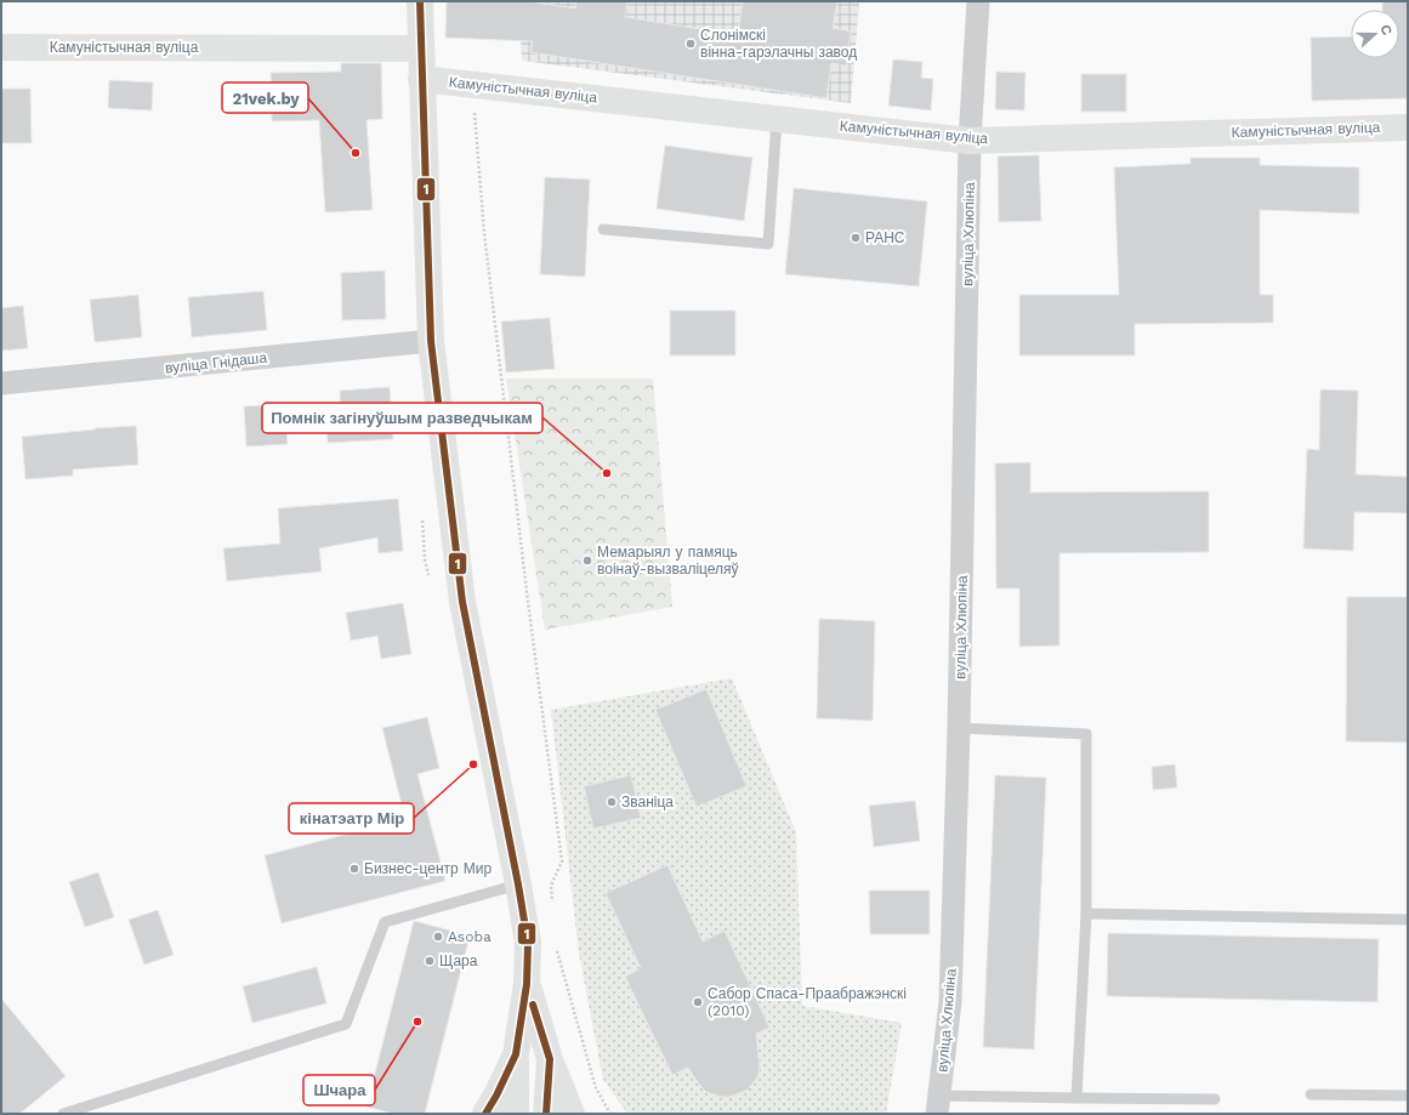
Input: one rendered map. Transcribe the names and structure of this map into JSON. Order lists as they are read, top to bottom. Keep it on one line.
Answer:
{"streets":{"main road":["Камуністычная вуліца"],"street":["вуліца Хлюпіна","вуліца Гнідаша"]},"crossings":[["Камуністычная вуліца","вуліца Хлюпіна"]],"places":["Слонімскі вінна-гарэлачны завод","21vek.by","РАНС","Помнік загінуўшым разведчыкам","Мемарыял у памяць воінаў-вызваліцеляў","кінатэатр Мір","Званіца","Бизнес-центр Мир","Asoba","Щара","Сабор Спаса-Праабражэнскі (2010)","Шчара"],"lines":["transit line 1"],"north":"right"}
